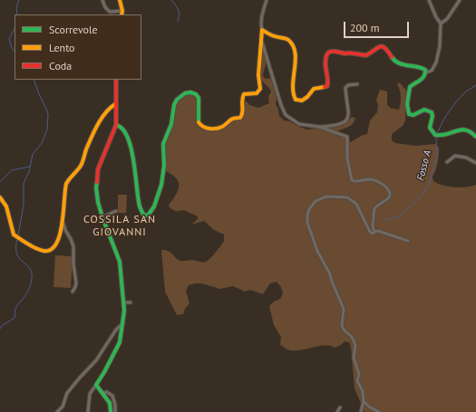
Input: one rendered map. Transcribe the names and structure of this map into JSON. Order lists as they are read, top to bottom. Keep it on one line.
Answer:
{"districts":["COSSILA SAN GIOVANNI"],"water":["Fosso A"],"legend":["Scorrevole","Lento","Coda"],"scale_bar":"200 m"}
